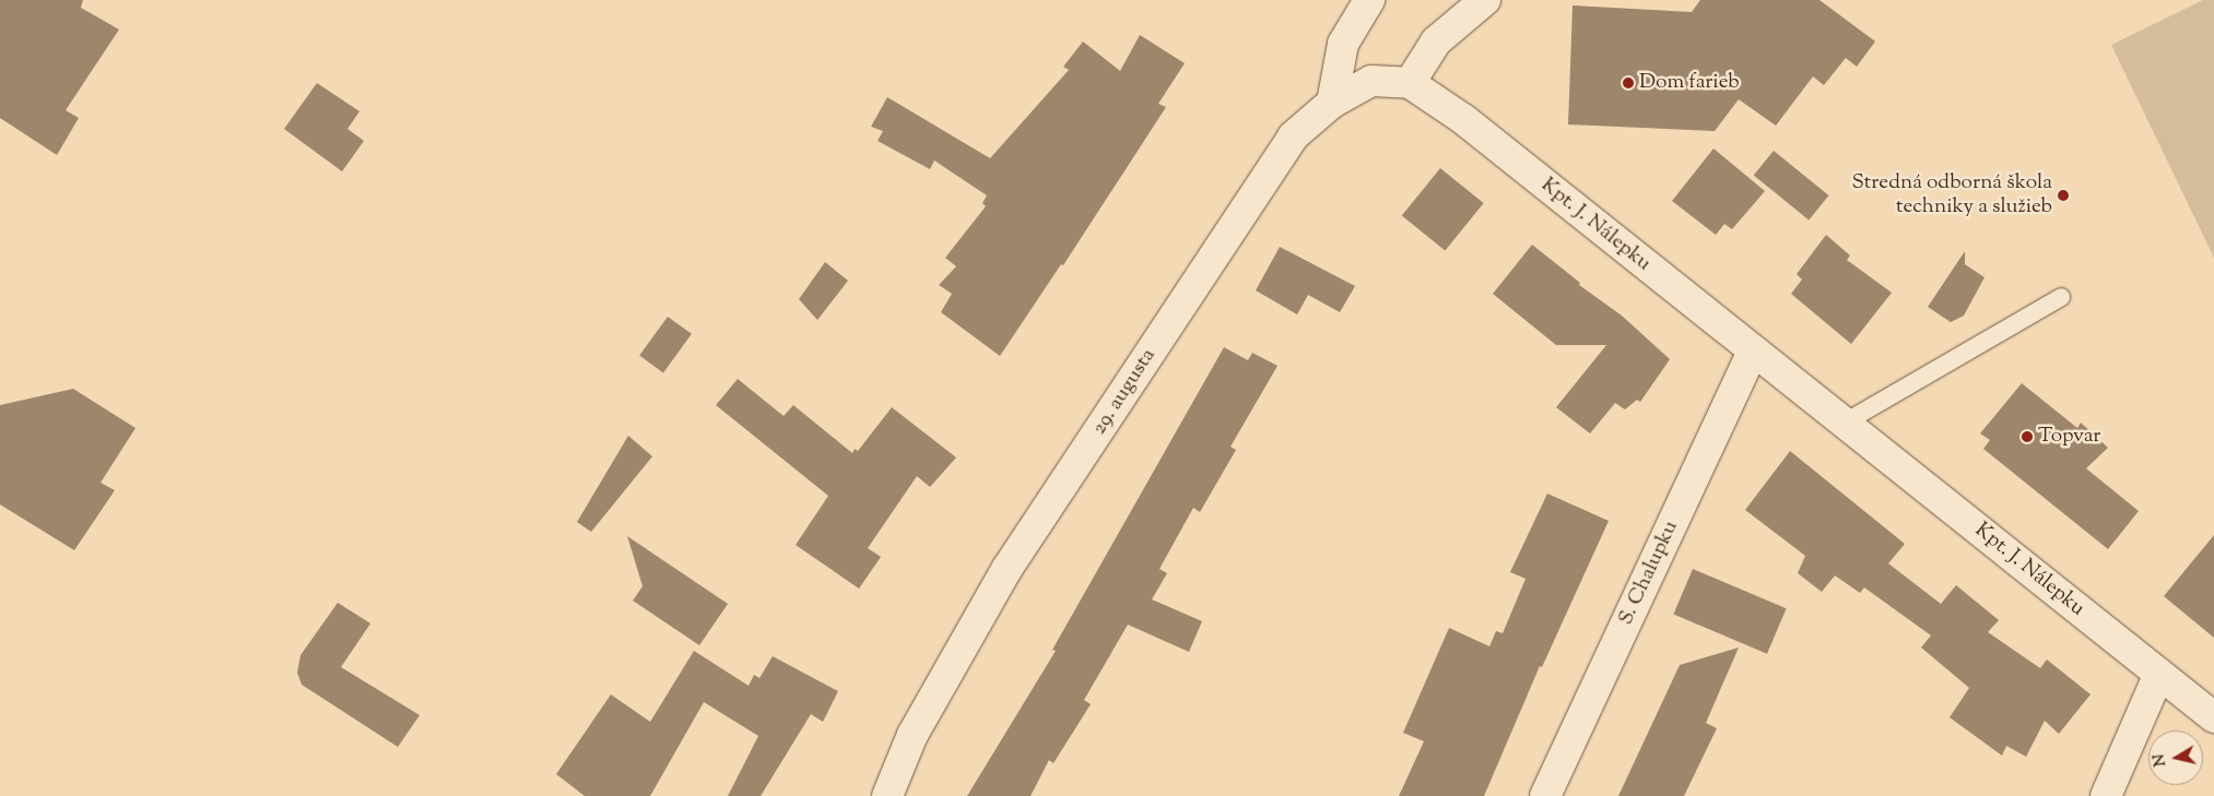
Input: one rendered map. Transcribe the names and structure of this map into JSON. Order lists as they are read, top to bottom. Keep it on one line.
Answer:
{"streets":{"street":["Kpt. J. Nálepku","29. augusta","S. Chalupku"]},"crossings":[["Kpt. J. Nálepku","S. Chalupku"]],"places":["Dom farieb","Stredná odborná škola techniky a služieb","Topvar"],"north":"left"}
